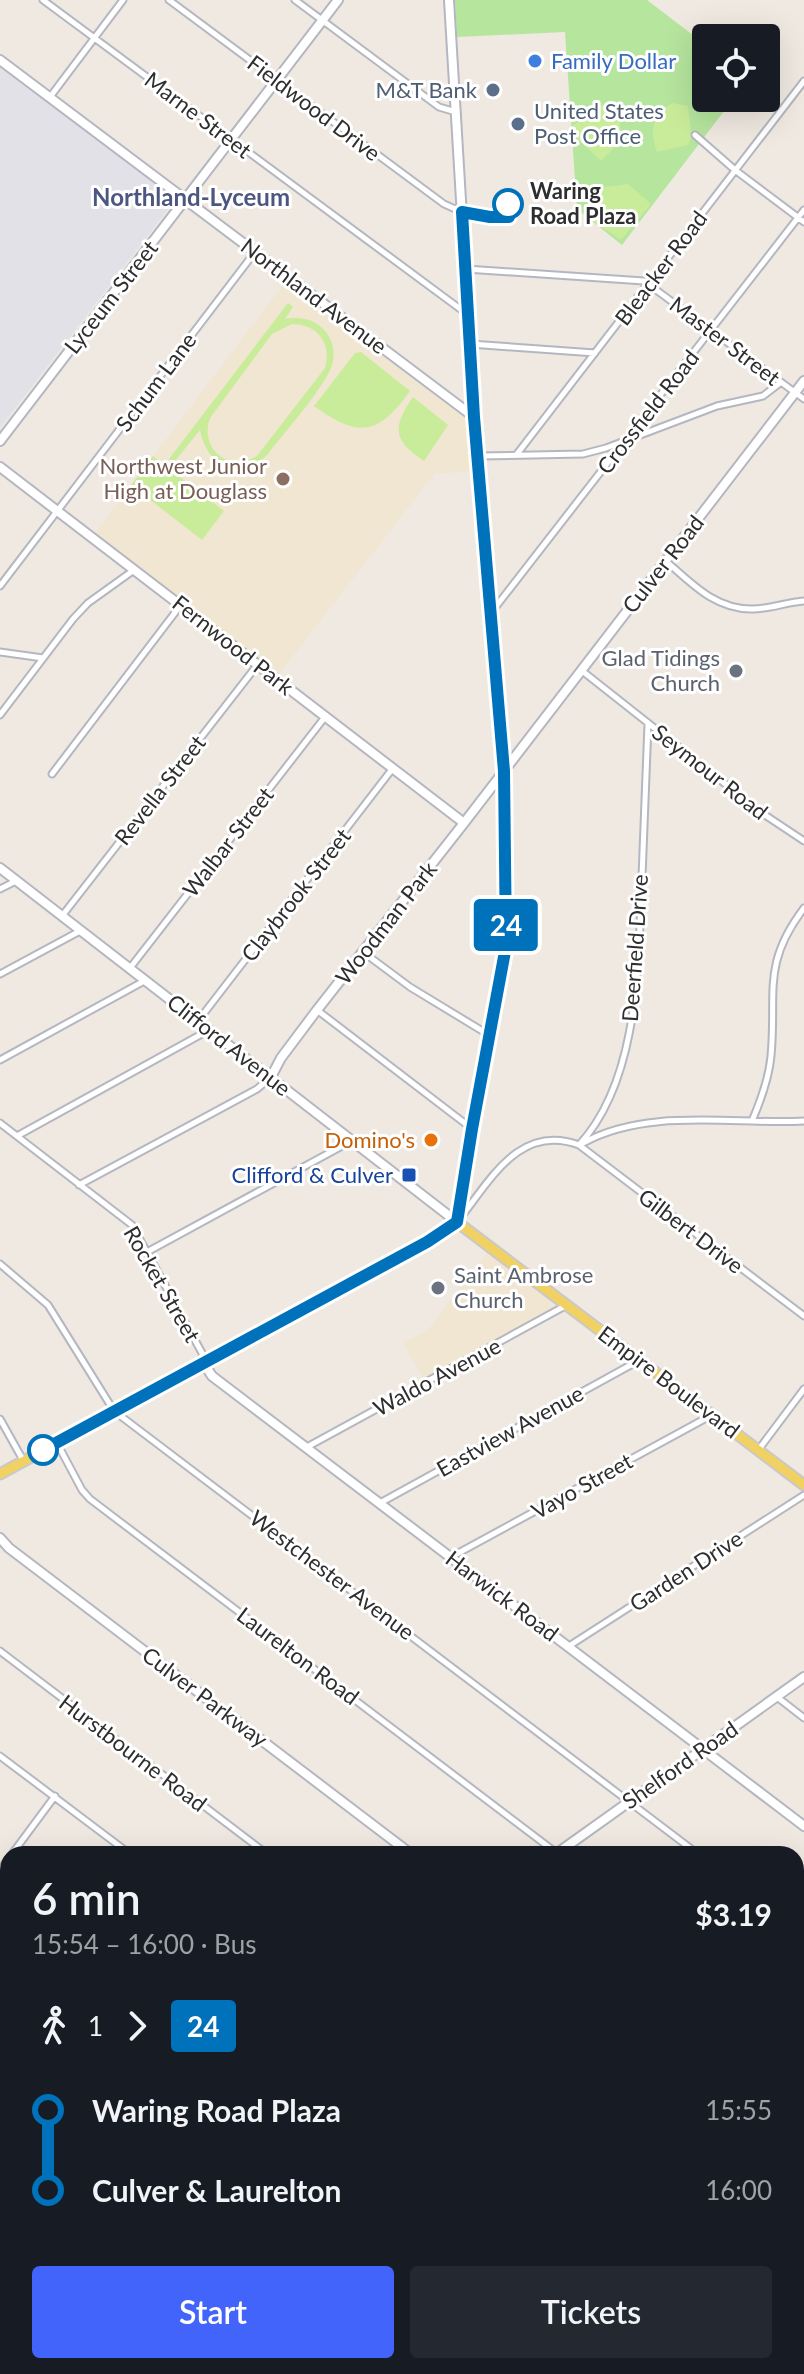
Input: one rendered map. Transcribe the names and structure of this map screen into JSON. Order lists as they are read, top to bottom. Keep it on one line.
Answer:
{"streets":{"main road":["Empire Boulevard"],"street":["Fieldwood Drive","Marne Street","Bleacker Road","Northland Avenue","Lyceum Street","Master Street","Schum Lane","Crossfield Road","Culver Road","Fernwood Park","Seymour Road","Revella Street","Walbar Street","Claybrook Street","Woodman Park","Deerfield Drive","Clifford Avenue","Gilbert Drive","Rocket Street","Waldo Avenue","Eastview Avenue","Vayo Street","Garden Drive","Westchester Avenue","Harwick Road","Laurelton Road","Culver Parkway","Hurstbourne Road","Shelford Road"]},"crossings":[["Fieldwood Drive","Lyceum Street"],["Marne Street","Lyceum Street"],["Bleacker Road","Master Street"],["Northland Avenue","Lyceum Street"],["Northland Avenue","Schum Lane"],["Master Street","Crossfield Road"],["Master Street","Culver Road"],["Schum Lane","Fernwood Park"],["Culver Road","Seymour Road"],["Culver Road","Woodman Park"],["Fernwood Park","Revella Street"],["Fernwood Park","Walbar Street"],["Fernwood Park","Claybrook Street"],["Fernwood Park","Woodman Park"],["Seymour Road","Deerfield Drive"],["Revella Street","Clifford Avenue"],["Walbar Street","Clifford Avenue"],["Claybrook Street","Clifford Avenue"],["Woodman Park","Clifford Avenue"],["Deerfield Drive","Gilbert Drive"],["Clifford Avenue","Empire Boulevard"],["Rocket Street","Harwick Road"],["Waldo Avenue","Empire Boulevard"],["Waldo Avenue","Harwick Road"],["Empire Boulevard","Eastview Avenue"],["Empire Boulevard","Vayo Street"],["Eastview Avenue","Harwick Road"],["Vayo Street","Harwick Road"],["Garden Drive","Harwick Road"],["Westchester Avenue","Shelford Road"],["Harwick Road","Shelford Road"]],"districts":["Northland-Lyceum"],"places":{"other":["Family Dollar","M&T Bank","United States Post Office","Waring Road Plaza","Northwest Junior High at Douglass","Glad Tidings Church","Domino's","Saint Ambrose Church"],"transit":["Clifford & Culver"]},"lines":["bus line 24"],"page":{"on_map":"24","heading":["6 min","15:54 – 16:00 · Bus","$3.19"],"legs":["1","24"],"list":[{"name":"Waring Road Plaza","value":"15:55"},{"name":"Culver & Laurelton","value":"16:00"}],"buttons":["Start","Tickets"]}}
